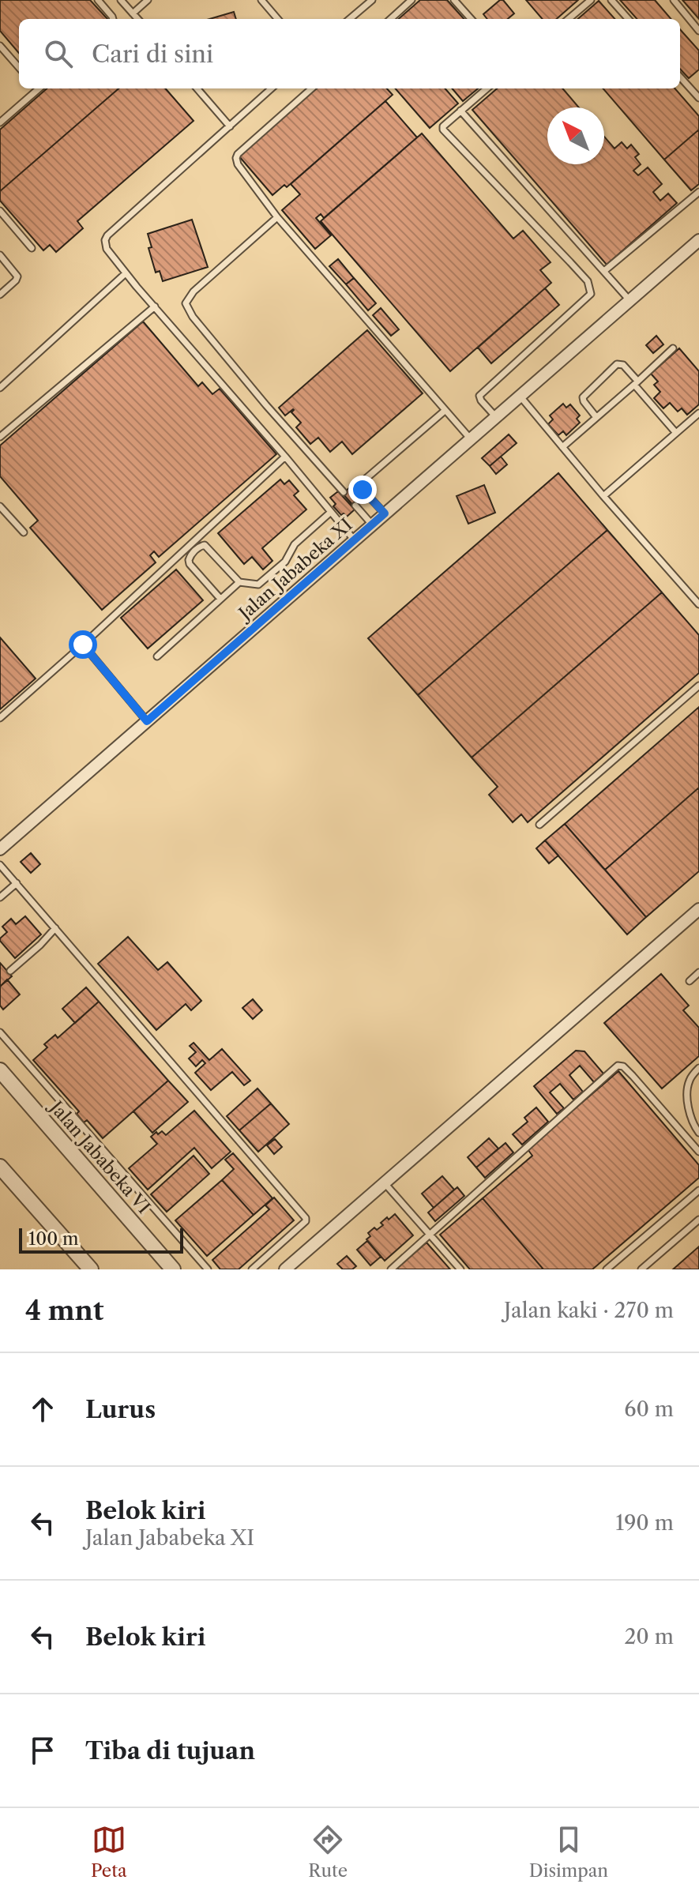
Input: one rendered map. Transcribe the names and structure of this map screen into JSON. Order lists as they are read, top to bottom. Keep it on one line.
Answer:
{"streets":{"street":["Jalan Jababeka XI","Jalan Jababeka VI"]},"scale_bar":"100 m","north":"top left","page":{"search":"Cari di sini","scale":"100 m","heading":["4 mnt","Jalan kaki · 270 m"],"list":[["Lurus","60 m"],["Belok kiri","Jalan Jababeka XI","190 m"],["Belok kiri","20 m"],"Tiba di tujuan"],"nav":["Peta","Rute","Disimpan"]}}
